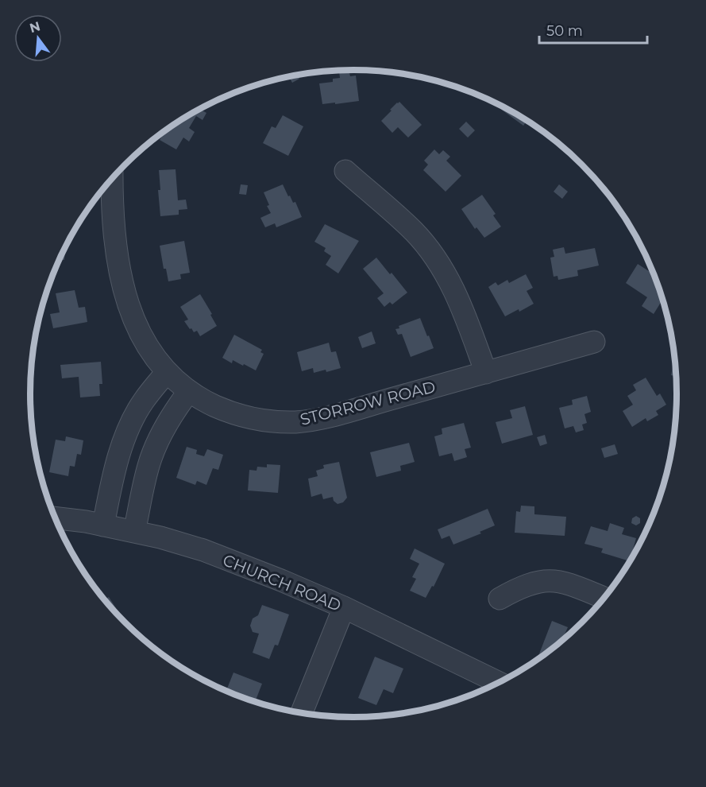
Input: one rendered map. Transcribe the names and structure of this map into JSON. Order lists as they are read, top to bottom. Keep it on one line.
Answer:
{"streets":{"street":["STORROW ROAD","CHURCH ROAD"]},"scale_bar":"50 m","north":"top"}
